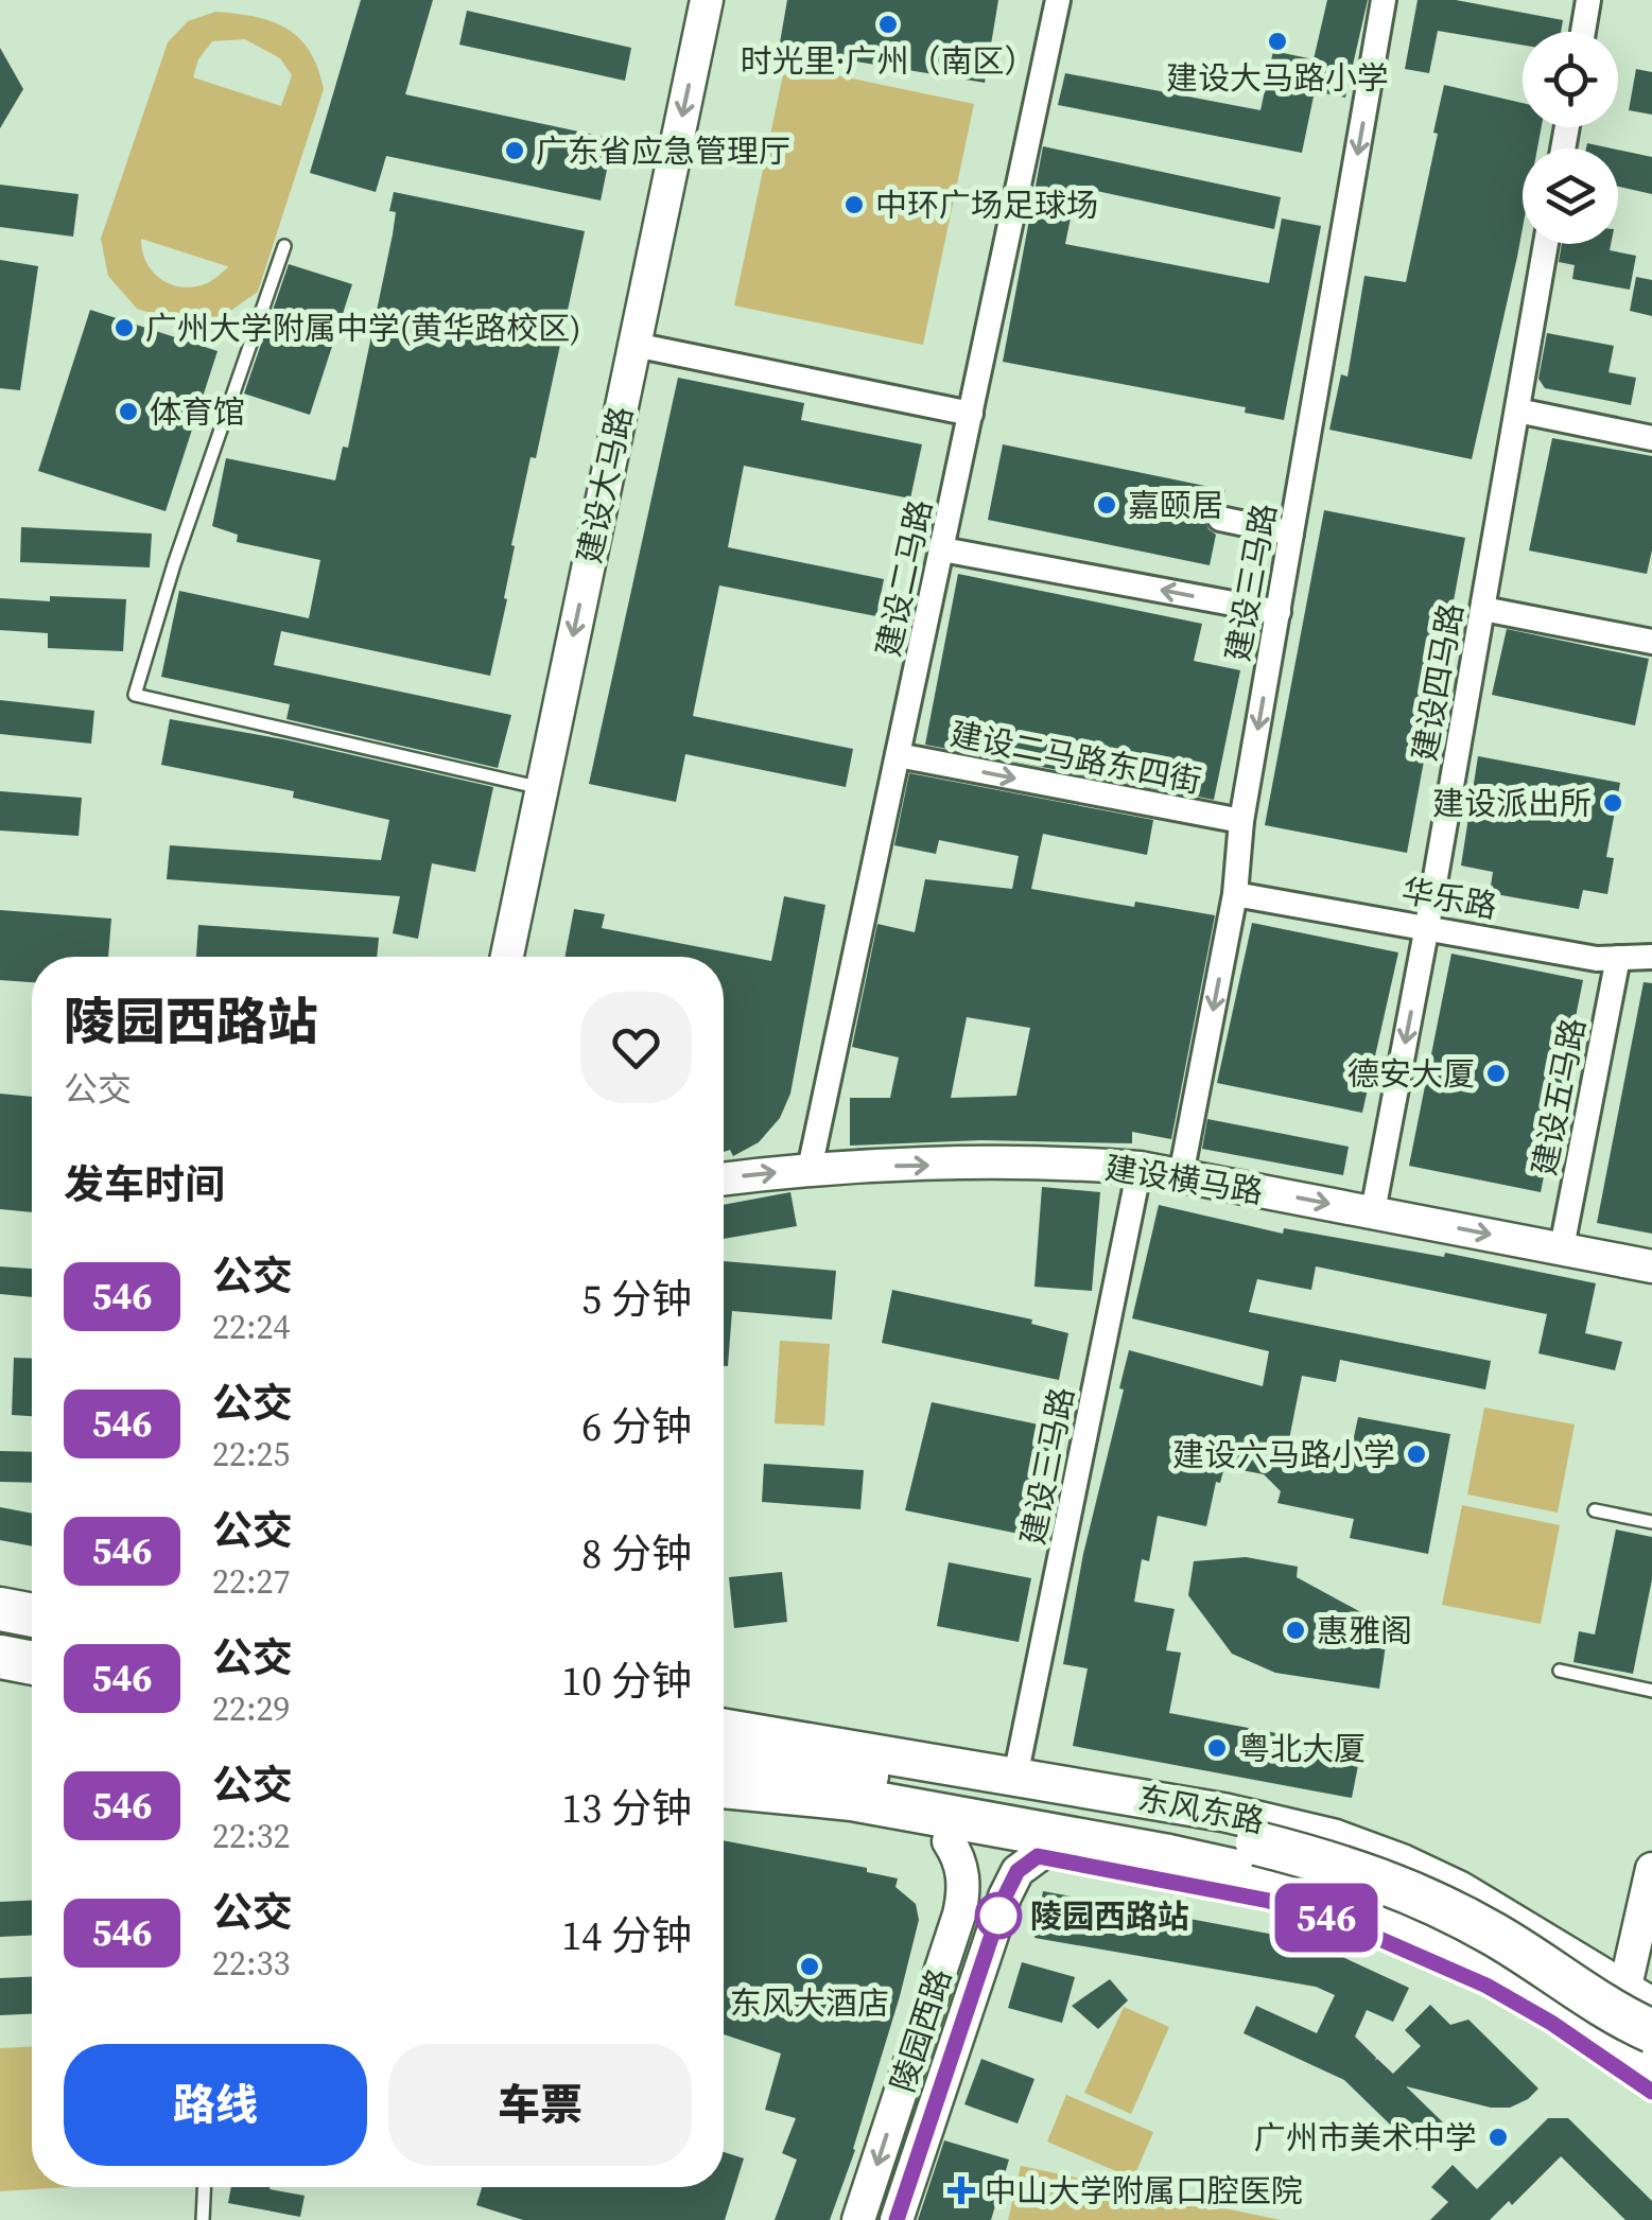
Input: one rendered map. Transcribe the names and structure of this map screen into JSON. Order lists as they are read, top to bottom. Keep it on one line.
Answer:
{"streets":{"highway":["东风东路"],"street":["建设大马路","建设二马路","建设三马路","建设四马路","建设二马路东四街","华乐路","建设五马路","建设横马路","陵园西路"]},"crossings":[["建设二马路","建设二马路东四街"],["建设二马路","建设横马路"],["建设三马路","建设二马路东四街"],["建设三马路","华乐路"],["建设三马路","建设横马路"],["建设三马路","东风东路"],["建设四马路","华乐路"],["建设四马路","建设横马路"],["华乐路","建设五马路"],["建设五马路","建设横马路"],["东风东路","陵园西路"]],"one_way":["建设大马路","建设三马路","建设横马路"],"places":{"other":["时光里·广州（南区）","建设大马路小学","广东省应急管理厅","中环广场足球场","广州大学附属中学(黄华路校区)","体育馆","嘉颐居","建设派出所","德安大厦","建设六马路小学","惠雅阁","粤北大厦","陵园西路站","东风大酒店","广州市美术中学"],"health":["中山大学附属口腔医院"]},"lines":["bus line 546"],"page":{"on_map":"546","heading":[["陵园西路站","公交"],"发车时间"],"list":[{"mark":"546","name":"公交","note":"22:24","value":"5 分钟"},{"mark":"546","name":"公交","note":"22:25","value":"6 分钟"},{"mark":"546","name":"公交","note":"22:27","value":"8 分钟"},{"mark":"546","name":"公交","note":"22:29","value":"10 分钟"},{"mark":"546","name":"公交","note":"22:32","value":"13 分钟"},{"mark":"546","name":"公交","note":"22:33","value":"14 分钟"}],"buttons":["路线","车票"]}}
